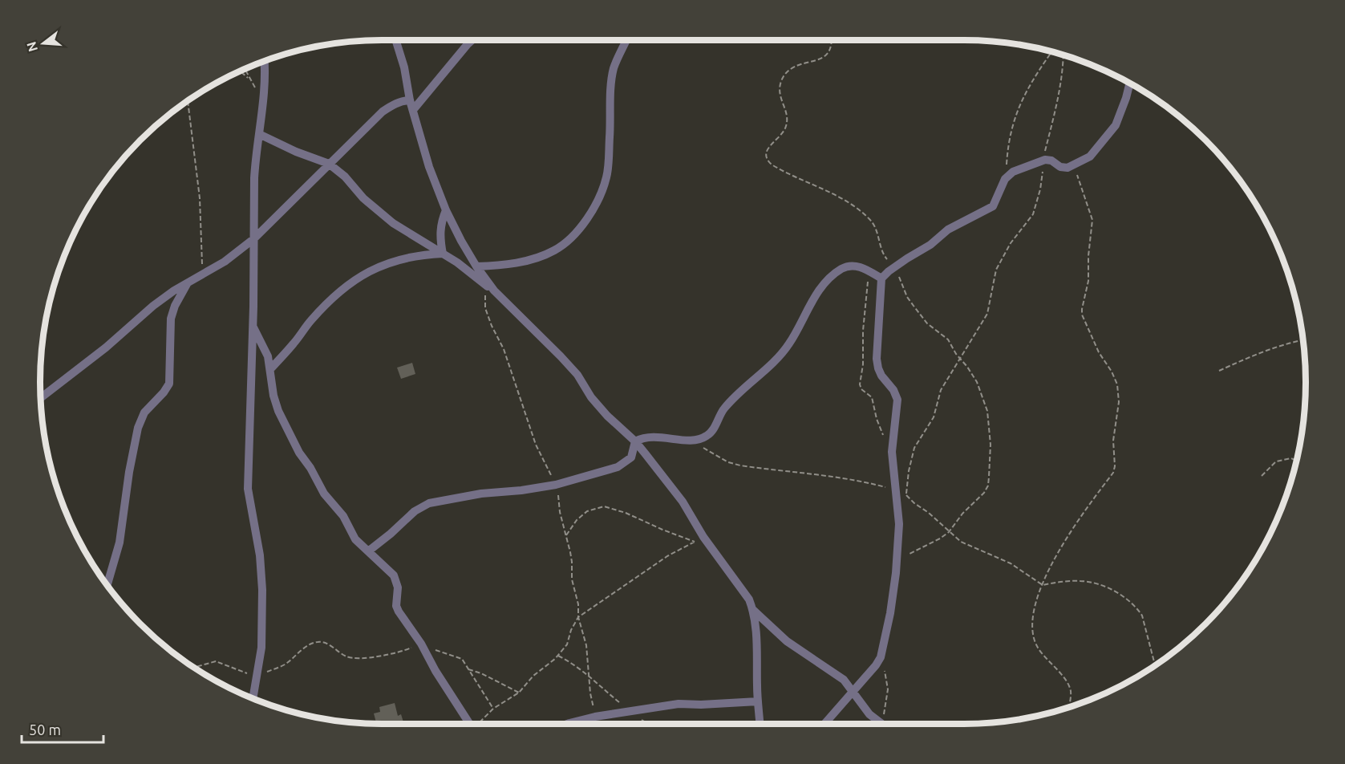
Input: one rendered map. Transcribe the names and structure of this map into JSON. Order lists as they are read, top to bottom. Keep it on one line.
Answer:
{"scale_bar":"50 m","north":"left"}
